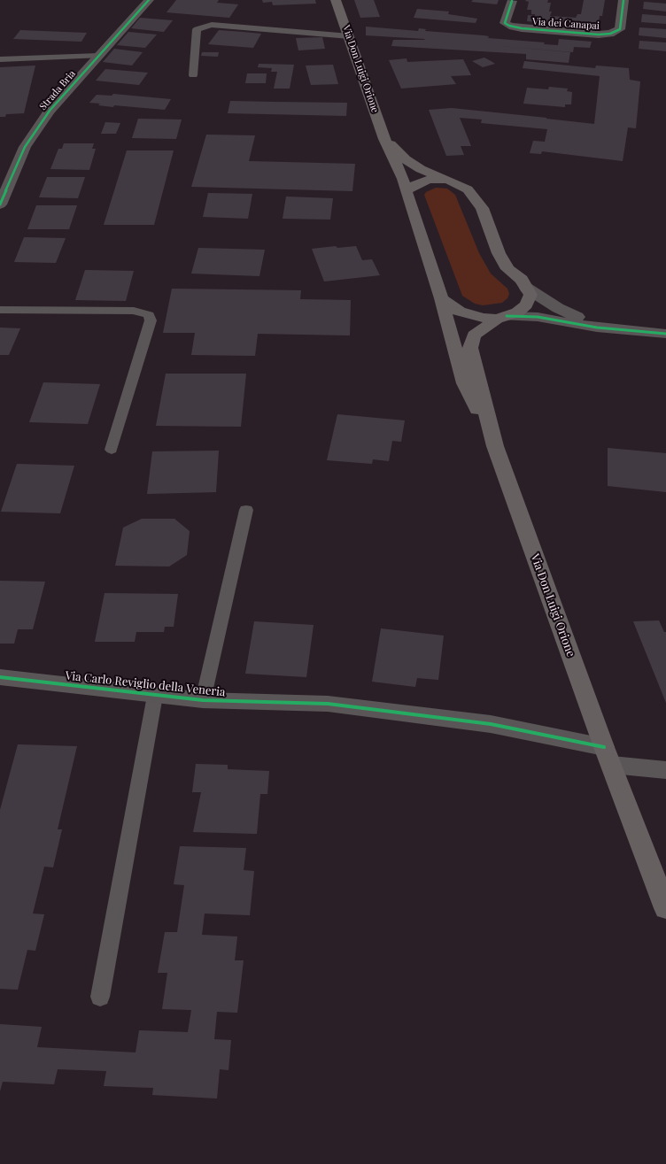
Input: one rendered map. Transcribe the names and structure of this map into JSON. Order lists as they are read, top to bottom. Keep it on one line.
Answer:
{"streets":{"main road":["Via Don Luigi Orione"],"street":["Via dei Canapai","Strada Bria","Via Carlo Reviglio della Veneria"]},"crossings":[["Via Don Luigi Orione","Via Carlo Reviglio della Veneria"]]}
